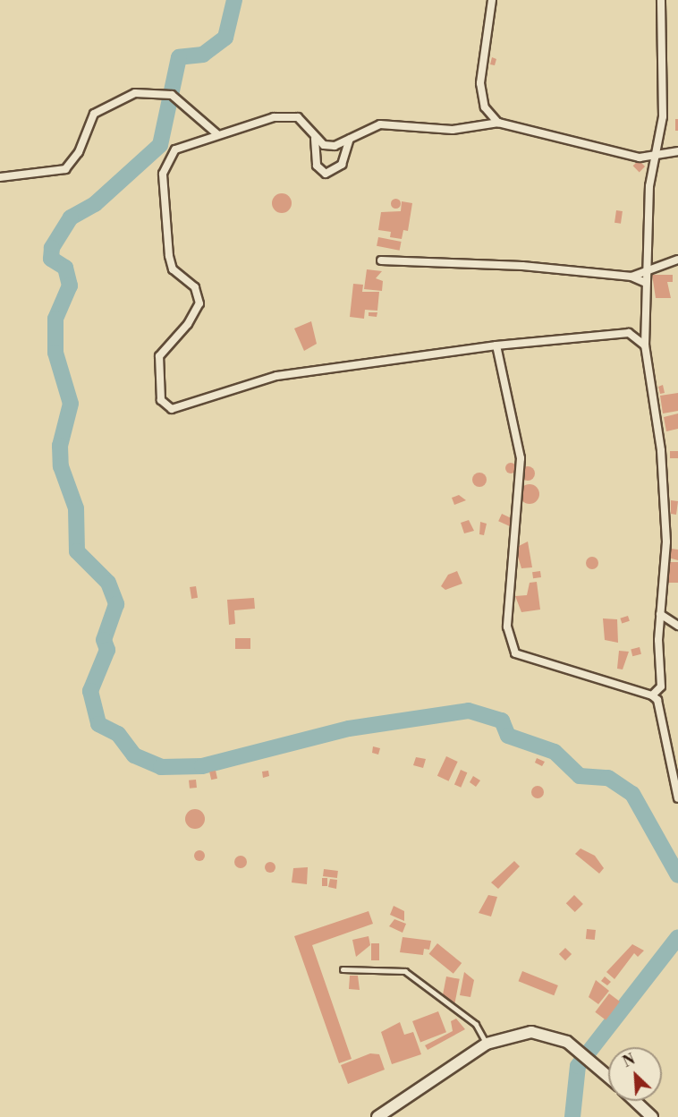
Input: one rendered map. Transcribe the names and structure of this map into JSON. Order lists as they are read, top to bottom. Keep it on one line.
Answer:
{"north":"top left"}
